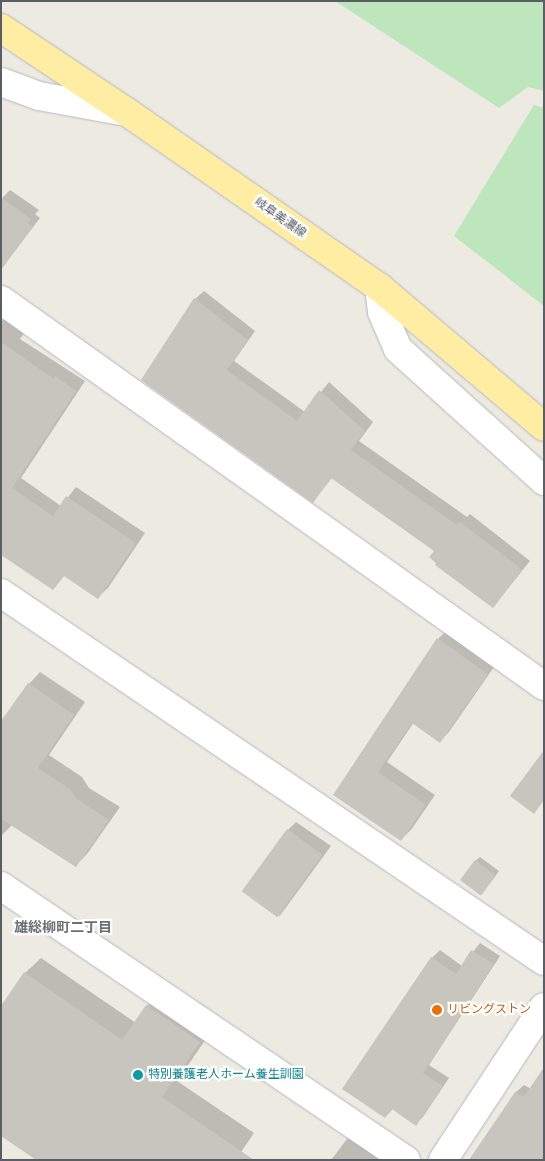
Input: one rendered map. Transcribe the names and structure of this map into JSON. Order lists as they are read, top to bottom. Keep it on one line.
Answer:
{"streets":{"main road":["岐阜美濃線"]},"districts":["雄総柳町二丁目"],"places":["リビングストン","特別養護老人ホーム養生訓園"]}
